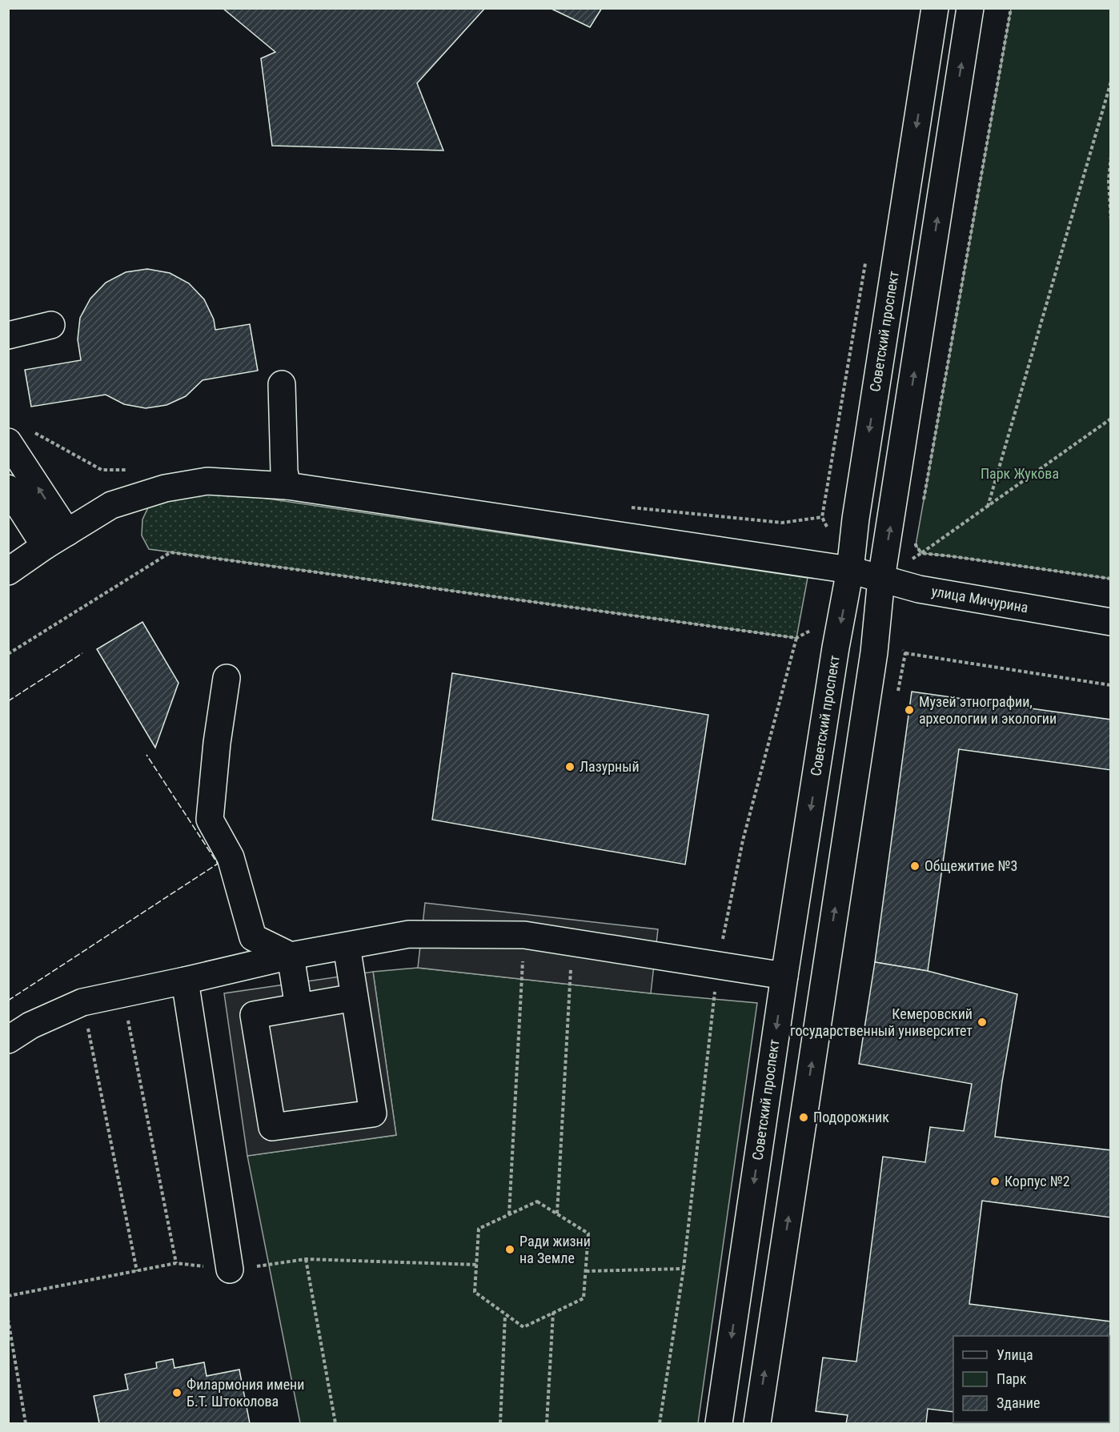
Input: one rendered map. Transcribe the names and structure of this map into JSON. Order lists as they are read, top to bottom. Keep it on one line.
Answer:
{"streets":{"main road":["Советский проспект","улица Мичурина"]},"crossings":[["Советский проспект","улица Мичурина"]],"parks":["Парк Жукова"],"places":["Музей этнографии, археологии и экологии","Лазурный","Общежитие №3","Кемеровский государственный университет","Подорожник","Корпус №2","Ради жизни на Земле","Филармония имени Б.Т. Штоколова"],"legend":["Улица","Парк","Здание"]}
